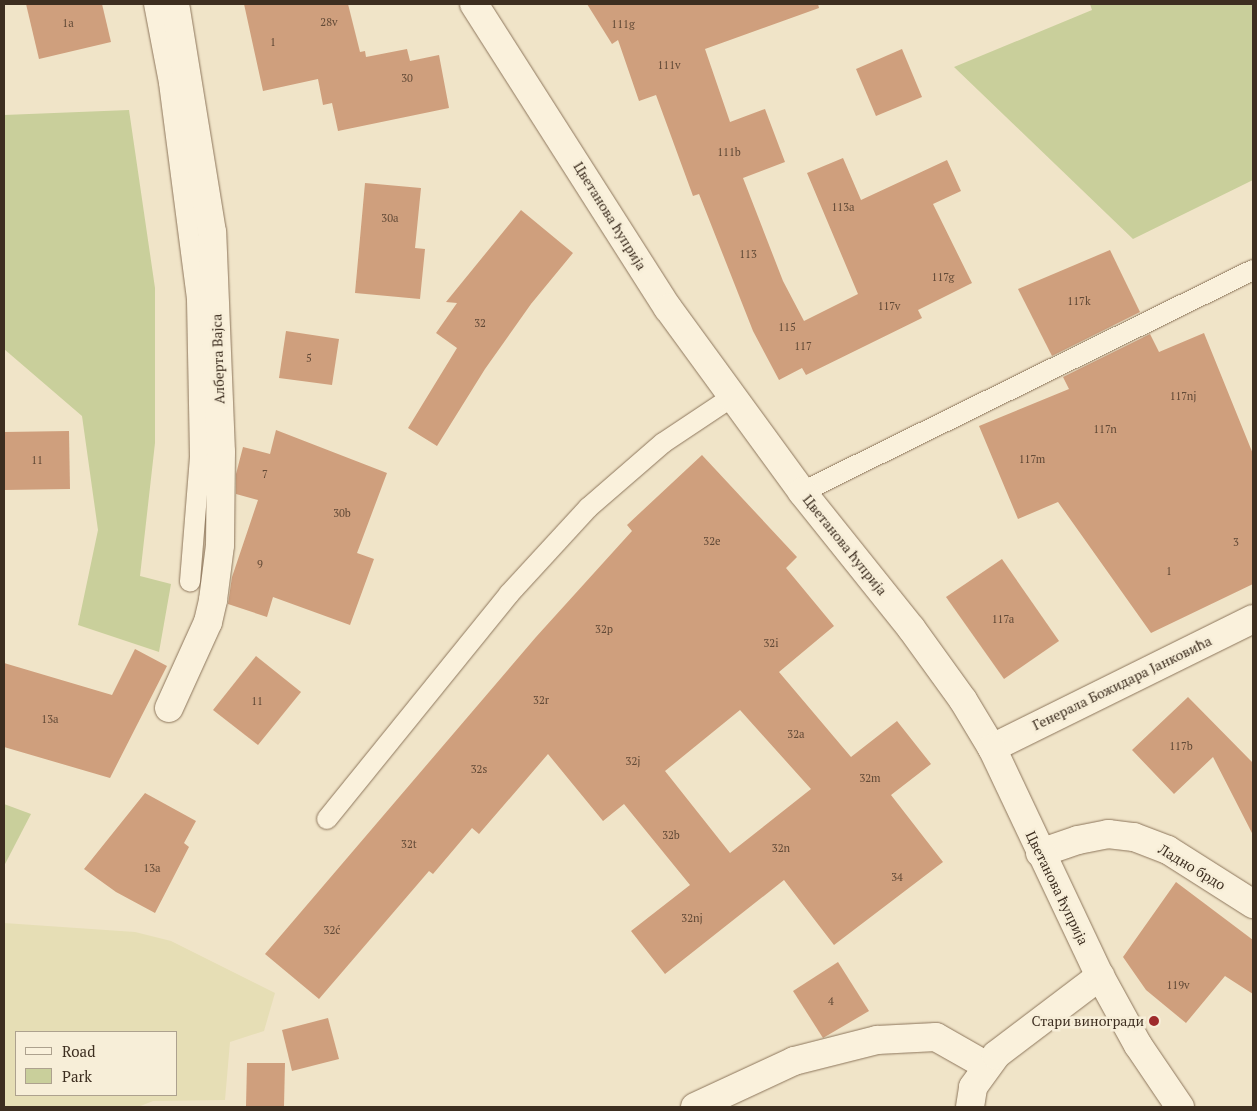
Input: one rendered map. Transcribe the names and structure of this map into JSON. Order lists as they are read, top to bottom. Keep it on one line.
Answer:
{"streets":{"street":["Цветанова ћуприја","Алберта Вајса","Генерала Божидара Јанковића","Ладно брдо"]},"crossings":[["Цветанова ћуприја","Генерала Божидара Јанковића"],["Цветанова ћуприја","Ладно брдо"]],"places":["Стари виногради"],"house_numbers":["28v","1a","111g","1","111v","30","111b","113a","30a","113","117g","117k","117v","32","115","117","5","117nj","117n","117m","11","7","30b","32e","3","9","1","117a","32p","32i","32r","11","13a","32a","117b","32j","32s","32m","32b","32t","32n","13a","34","32nj","32ć","119v","4"],"legend":["Road","Park"]}
